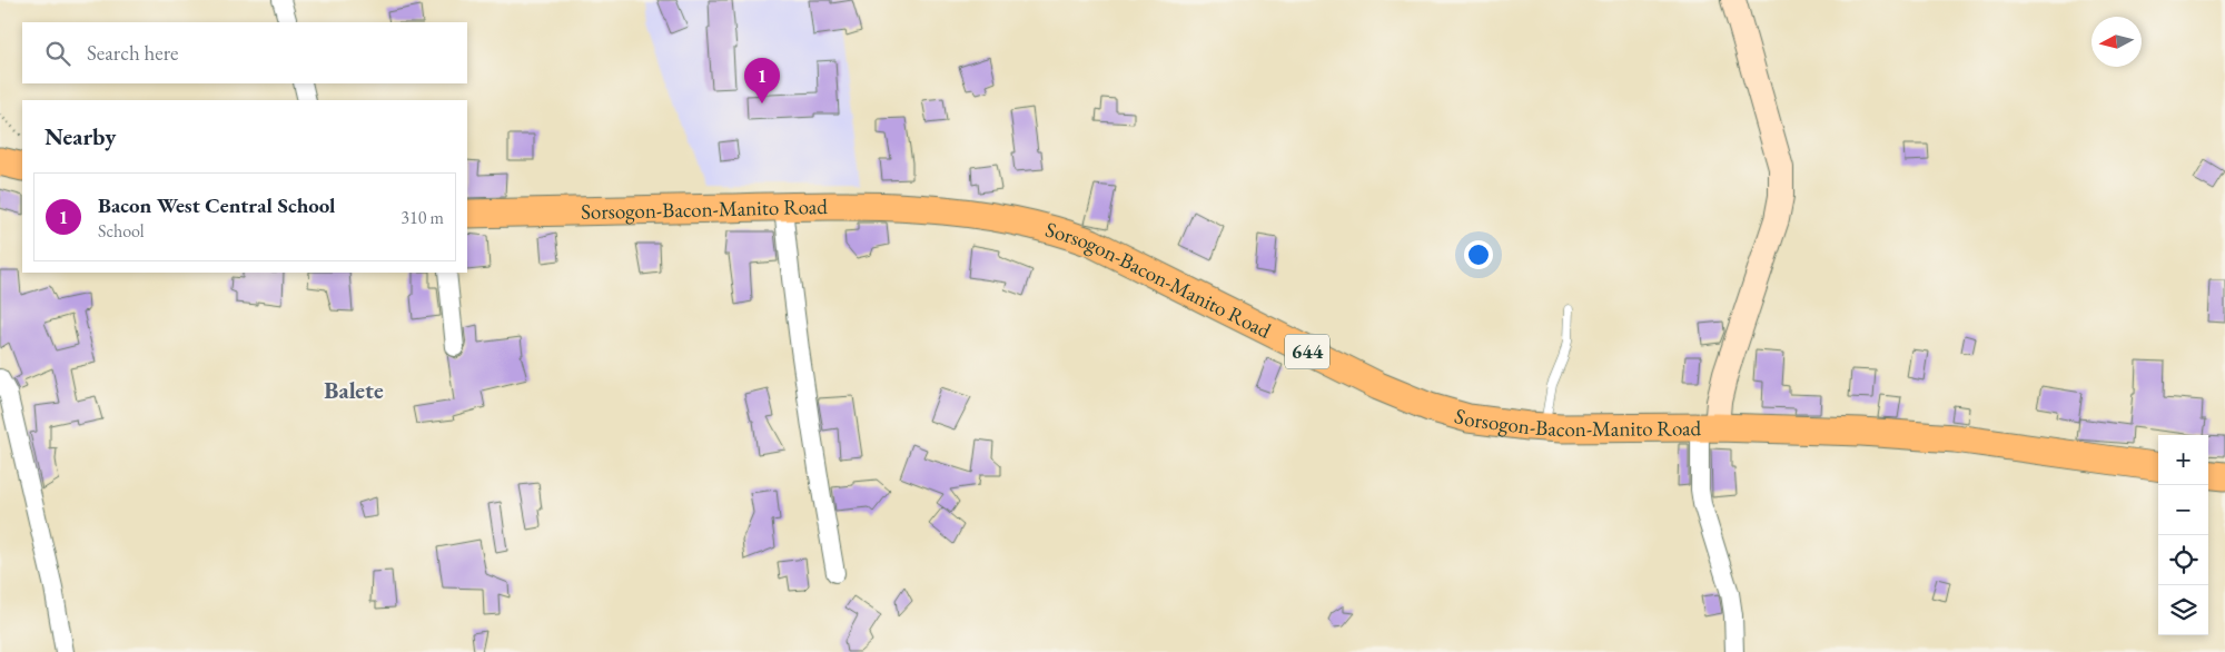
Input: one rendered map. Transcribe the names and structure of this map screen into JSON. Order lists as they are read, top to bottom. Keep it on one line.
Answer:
{"streets":{"main road":["Sorsogon-Bacon-Manito Road","644"]},"districts":["Balete"],"north":"left","page":{"search":"Search here","pins":"1","heading":"Nearby","list":[{"mark":"1","name":"Bacon West Central School","note":"School","value":"310 m"}],"map_buttons":["+","−"]}}
